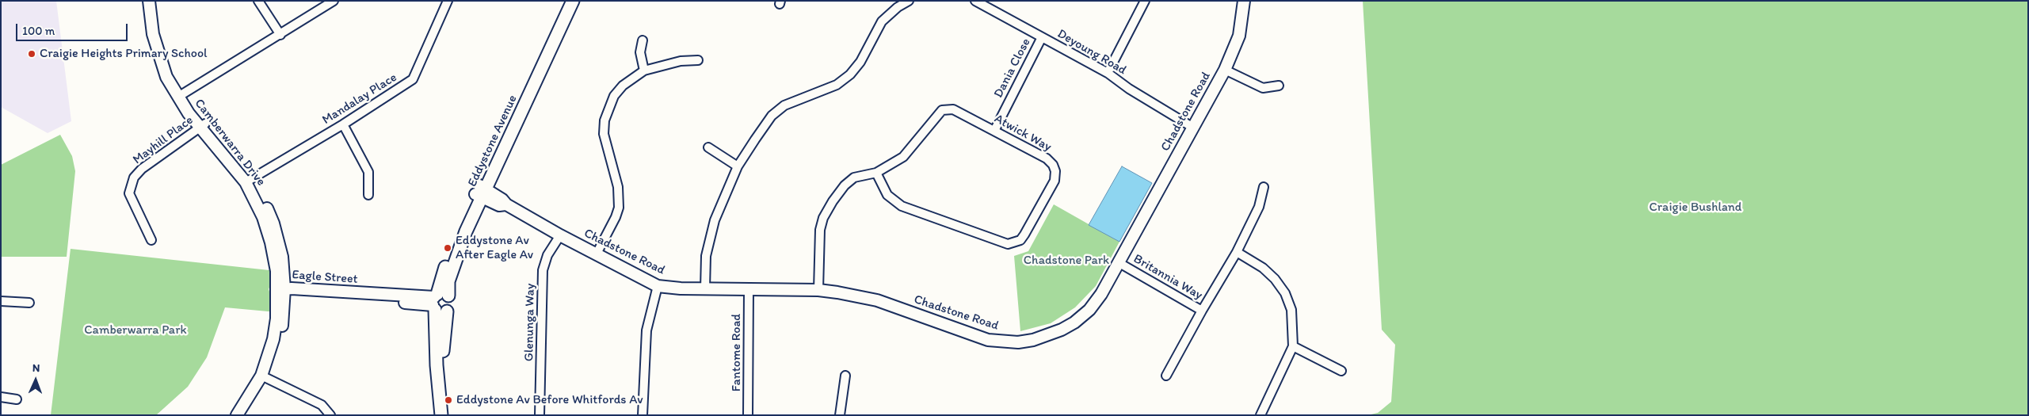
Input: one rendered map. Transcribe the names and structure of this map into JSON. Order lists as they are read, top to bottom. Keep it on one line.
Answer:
{"streets":{"main road":["Eddystone Avenue"],"street":["Deyoung Road","Dania Close","Mandalay Place","Chadstone Road","Atwick Way","Mayhill Place","Camberwarra Drive","Eagle Street","Britannia Way","Glenunga Way","Fantome Road"]},"crossings":[["Deyoung Road","Dania Close"],["Deyoung Road","Chadstone Road"],["Dania Close","Atwick Way"],["Mandalay Place","Camberwarra Drive"],["Chadstone Road","Atwick Way"],["Chadstone Road","Eddystone Avenue"],["Chadstone Road","Britannia Way"],["Chadstone Road","Glenunga Way"],["Chadstone Road","Fantome Road"],["Mayhill Place","Camberwarra Drive"],["Eddystone Avenue","Eagle Street"],["Camberwarra Drive","Eagle Street"]],"parks":["Craigie Bushland","Chadstone Park","Camberwarra Park"],"places":["Craigie Heights Primary School","Eddystone Av After Eagle Av","Eddystone Av Before Whitfords Av"],"scale_bar":"100 m","north":"top"}
